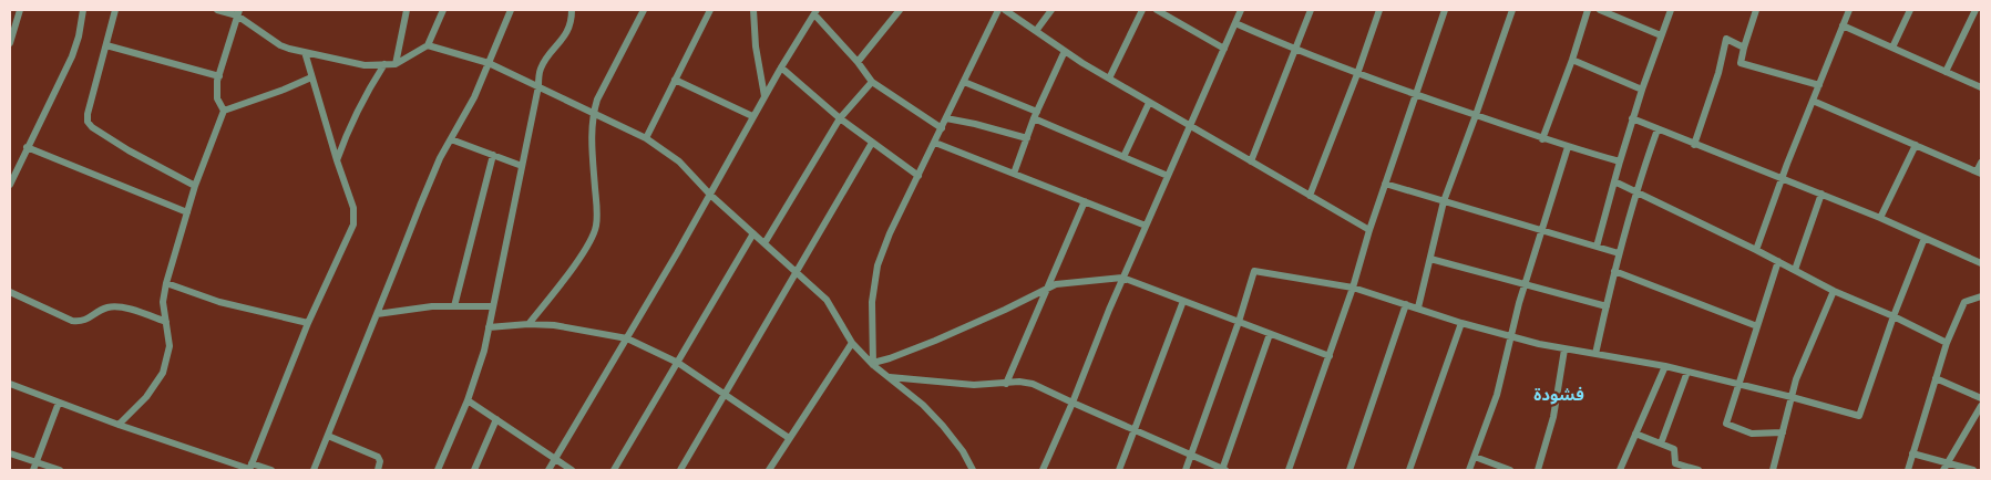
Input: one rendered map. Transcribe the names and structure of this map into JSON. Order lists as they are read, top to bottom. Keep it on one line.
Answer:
{"districts":["فشودة"]}
